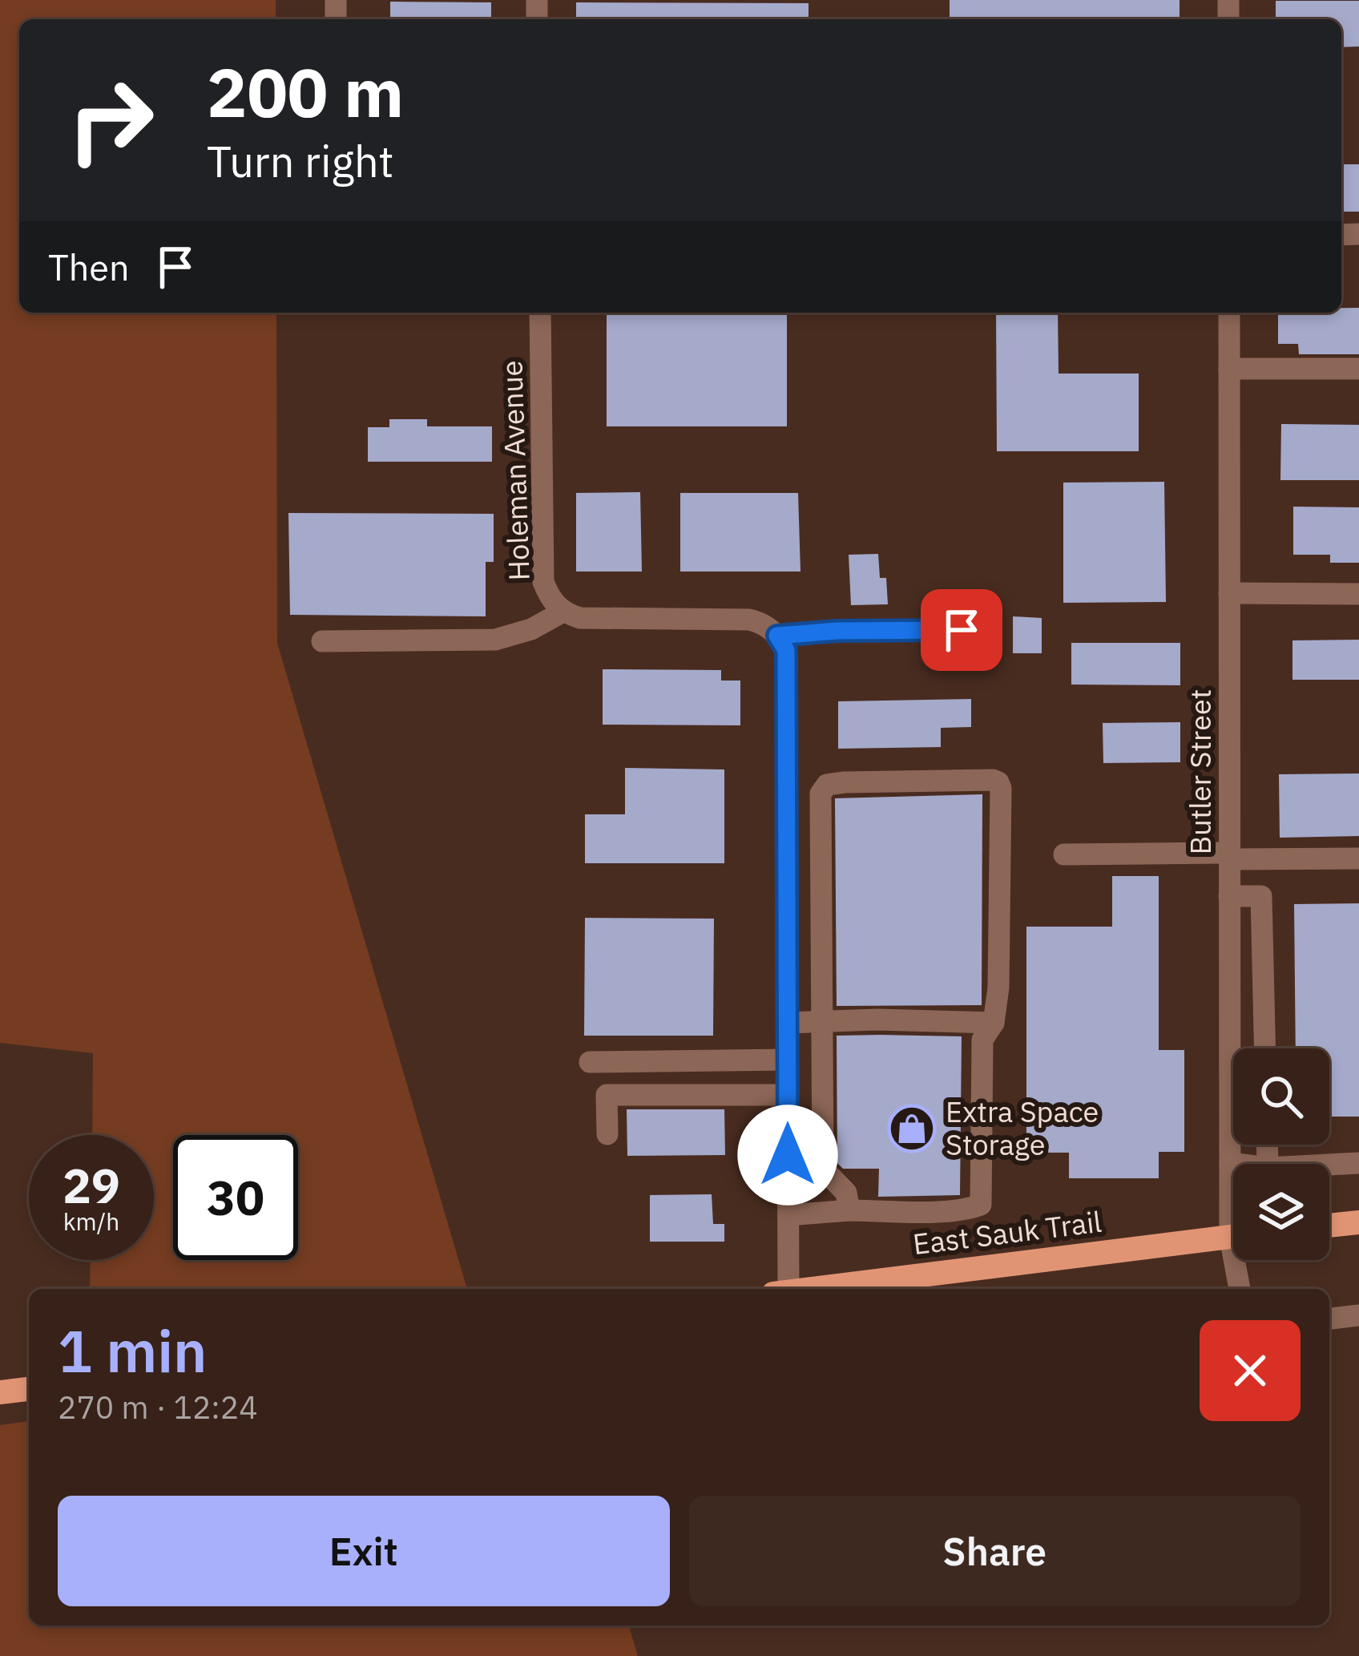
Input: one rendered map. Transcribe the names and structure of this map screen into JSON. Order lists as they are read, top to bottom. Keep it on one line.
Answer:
{"streets":{"main road":["East Sauk Trail"],"street":["Holeman Avenue","Butler Street"]},"places":{"shop":["Extra Space Storage"]},"page":{"turn":["200 m","Turn right"],"then":"Then","speed":"29 km/h","limit":"30","heading":["1 min","270 m · 12:24"],"buttons":["Exit","Share"]}}
